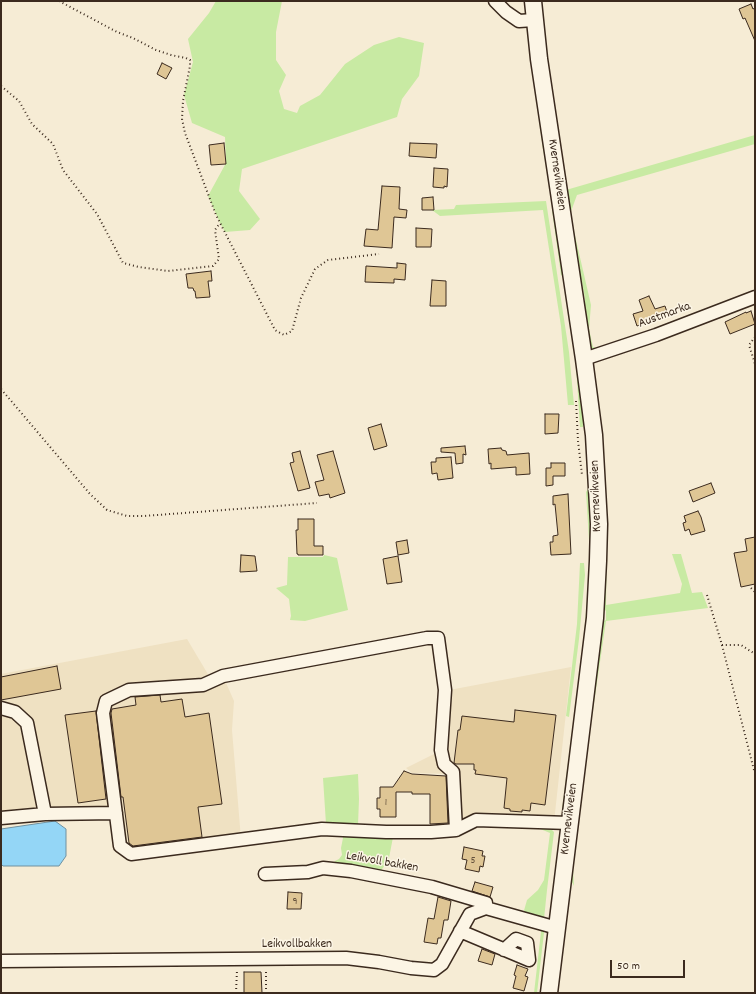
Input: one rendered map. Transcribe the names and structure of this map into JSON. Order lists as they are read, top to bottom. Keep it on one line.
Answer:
{"streets":{"main road":["Kvernevikveien"],"street":["Austmarka","Leikvoll bakken","Leikvollbakken"]},"crossings":[["Kvernevikveien","Austmarka"],["Leikvoll bakken","Leikvollbakken"]],"house_numbers":["1","5","9"],"scale_bar":"50 m"}
